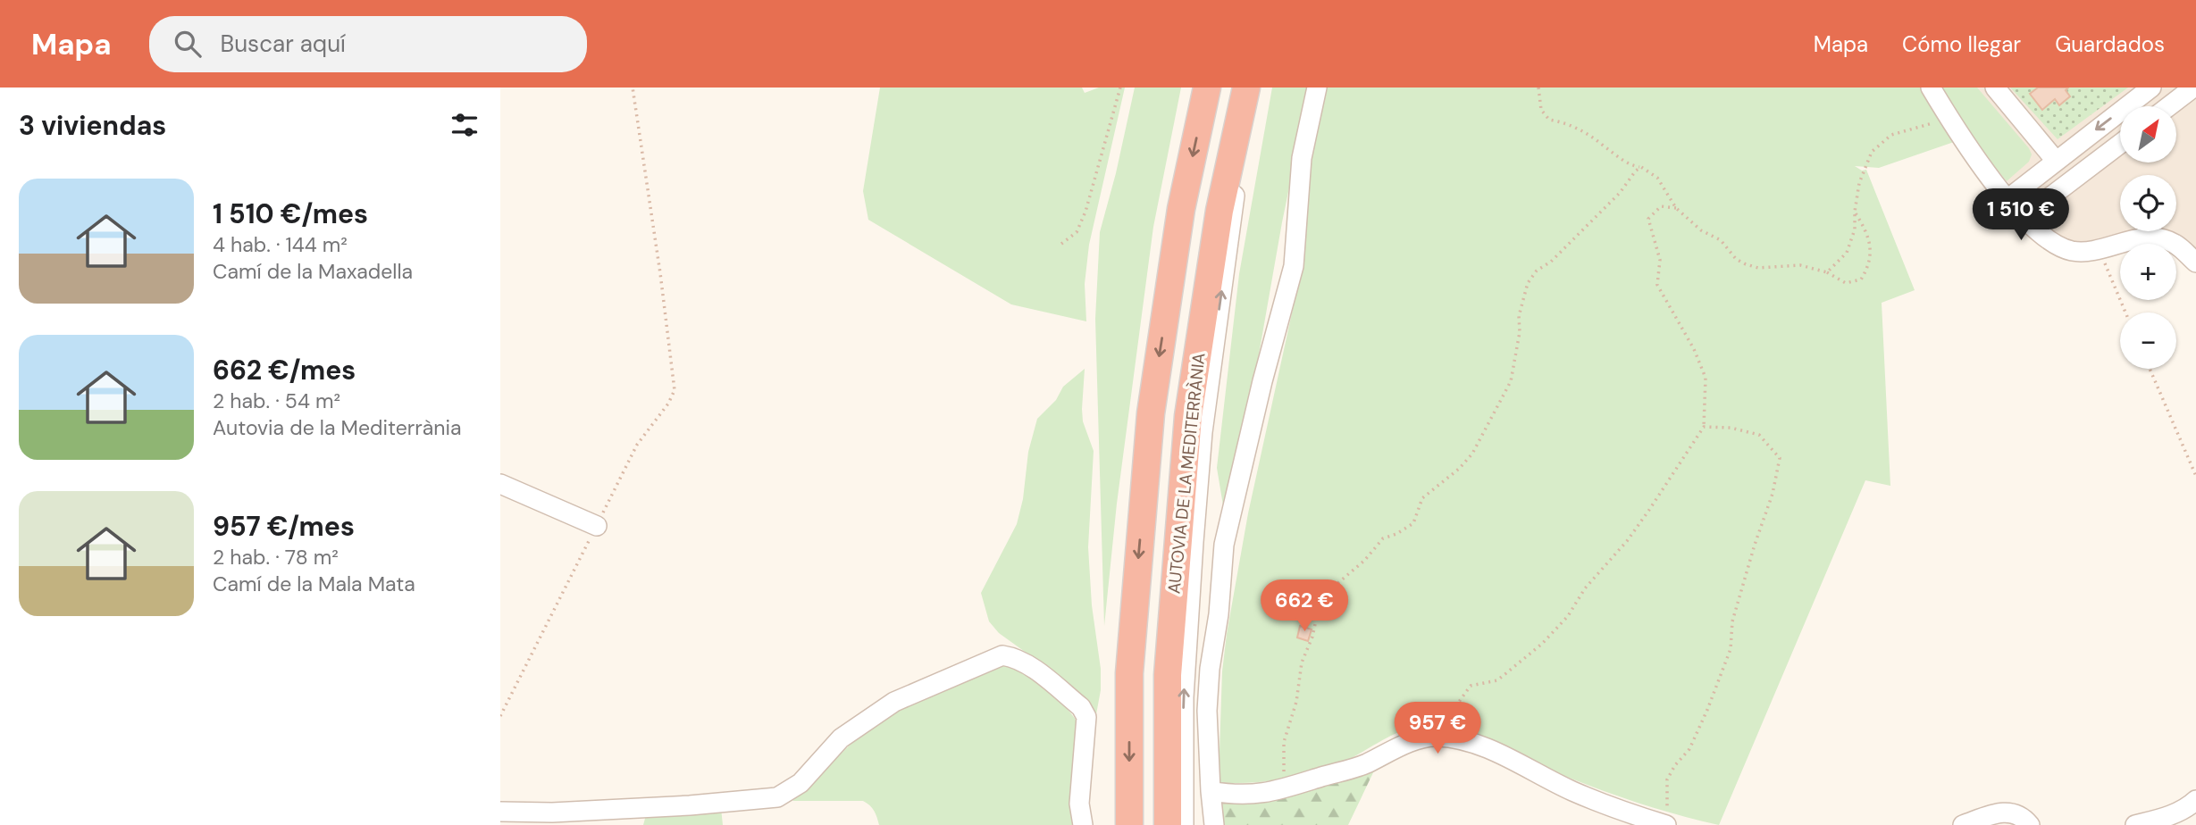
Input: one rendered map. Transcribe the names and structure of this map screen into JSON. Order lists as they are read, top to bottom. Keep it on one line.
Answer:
{"streets":{"highway":["AUTOVIA DE LA MEDITERRÀNIA"]},"north":"top right","page":{"header":"Mapa","search":"Buscar aquí","nav":["Mapa","Cómo llegar","Guardados"],"heading":"3 viviendas","map_buttons":["+","−"],"list":[{"name":"1 510 €/mes","note":"4 hab. · 144 m² · Camí de la Maxadella"},{"name":"662 €/mes","note":"2 hab. · 54 m² · Autovia de la Mediterrània"},{"name":"957 €/mes","note":"2 hab. · 78 m² · Camí de la Mala Mata"}],"price":["1 510 €","662 €","957 €"]}}
